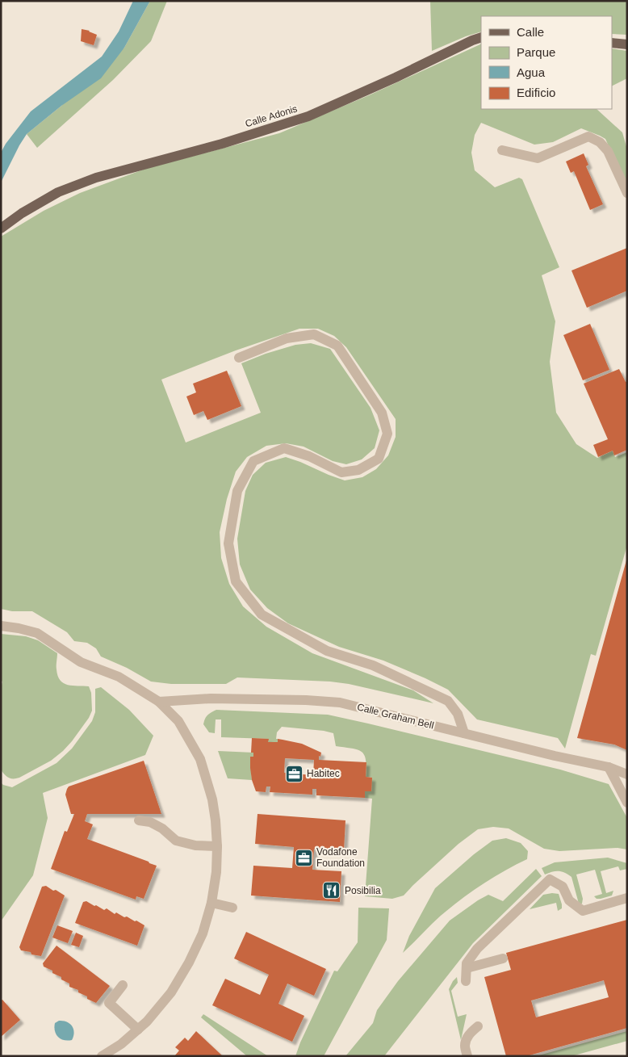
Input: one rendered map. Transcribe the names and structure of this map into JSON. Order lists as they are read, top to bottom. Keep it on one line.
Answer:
{"streets":{"main road":["Calle Adonis"],"street":["Calle Graham Bell"]},"places":{"office":["Habitec","Vodafone Foundation"],"restaurant":["Posibilia"]},"legend":["Calle","Parque","Agua","Edificio"]}
